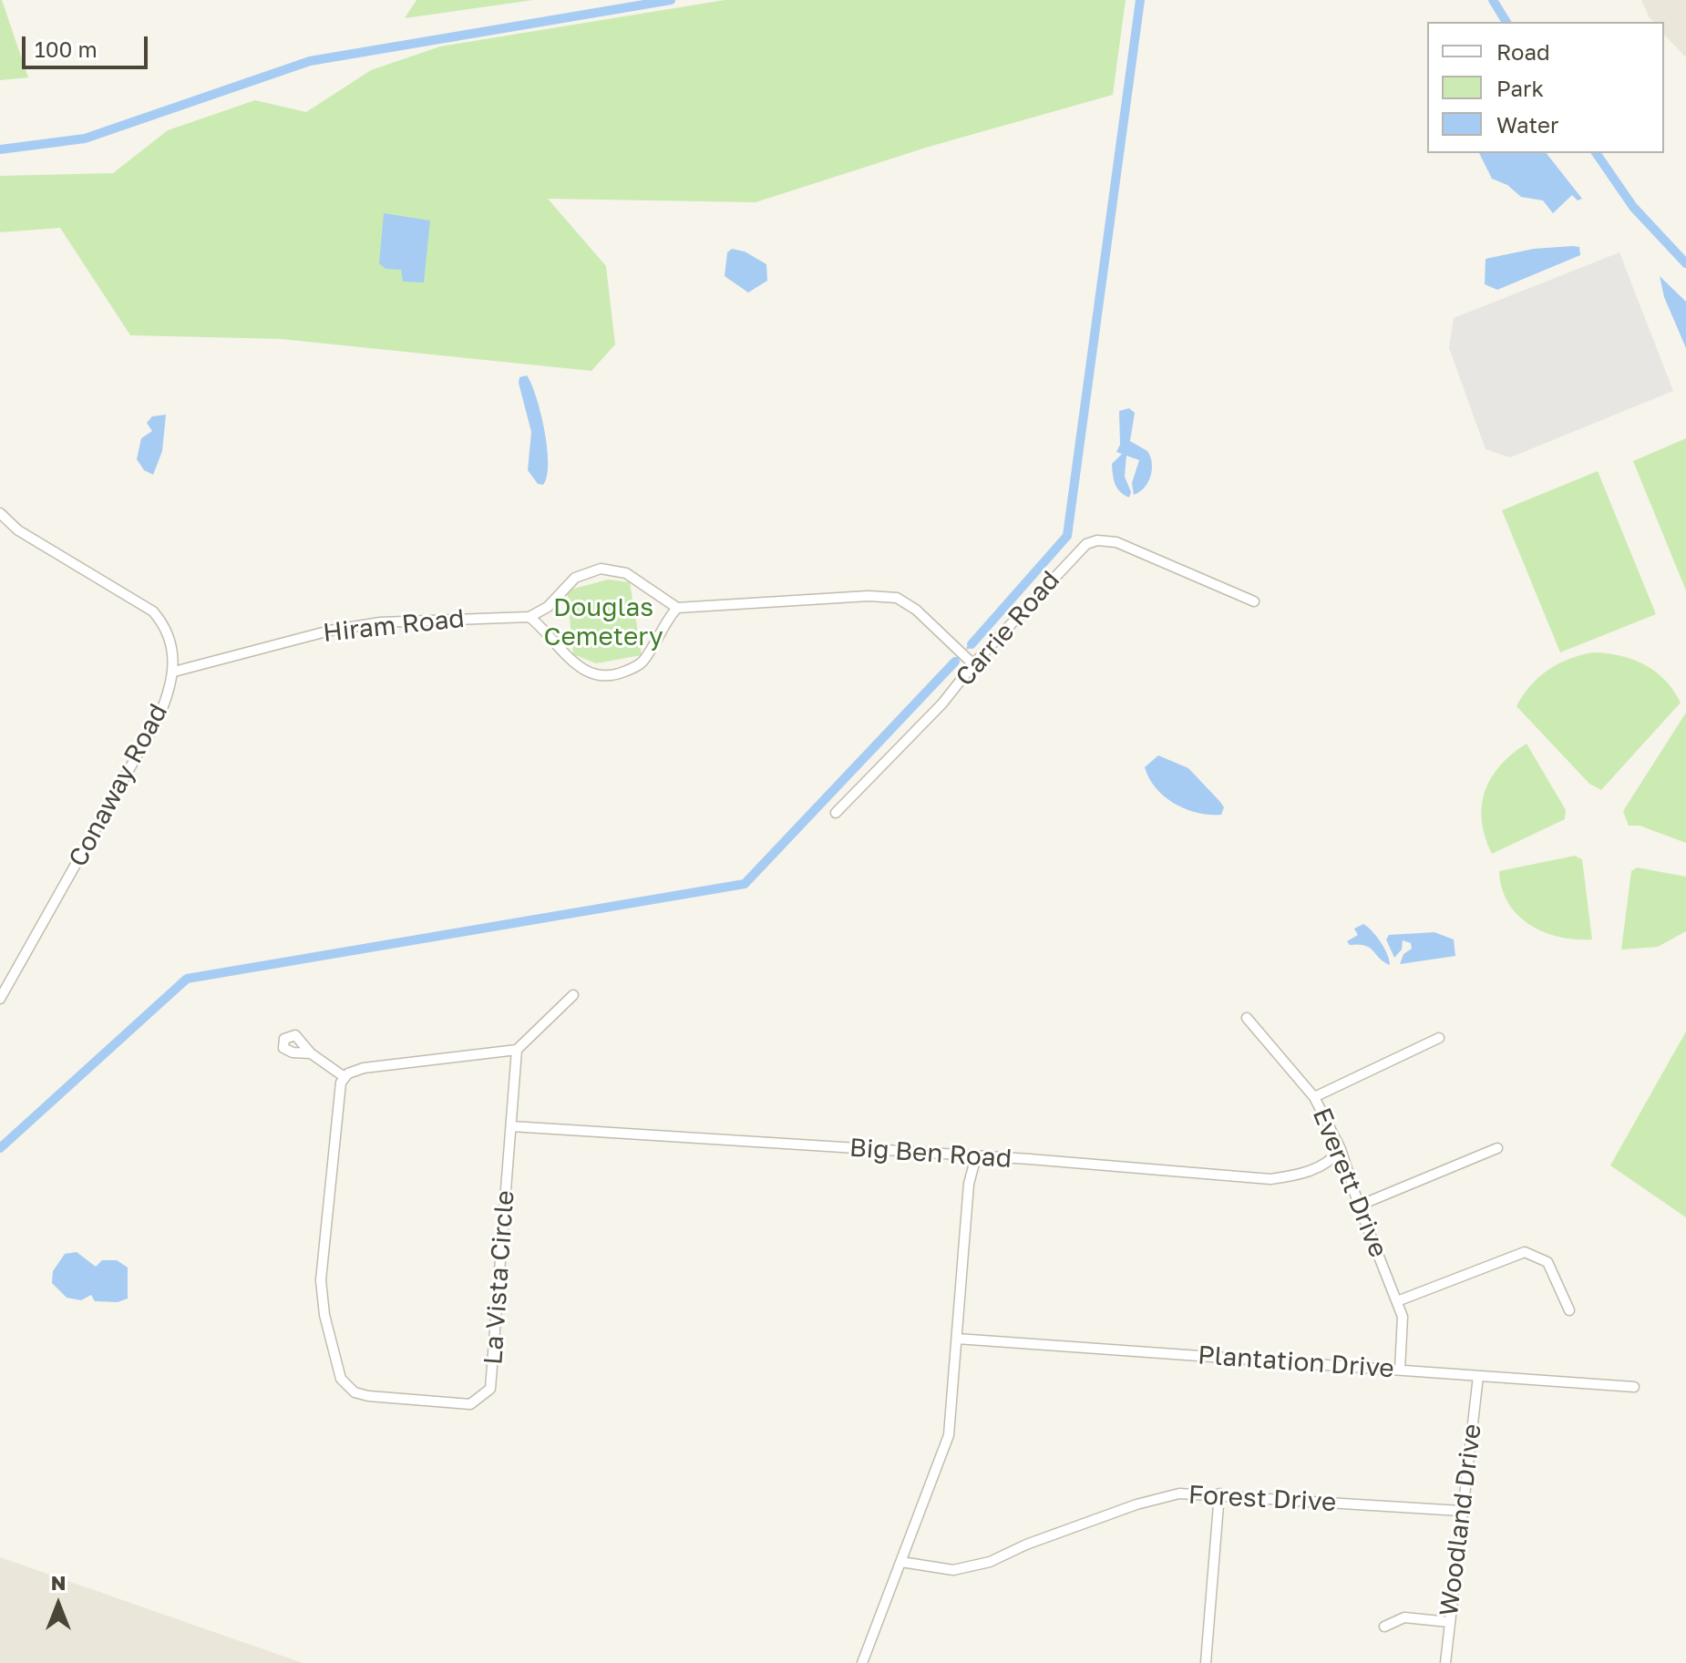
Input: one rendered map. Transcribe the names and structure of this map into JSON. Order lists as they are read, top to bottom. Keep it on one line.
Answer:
{"streets":{"street":["Hiram Road","Carrie Road","Conaway Road","Big Ben Road","Everett Drive","La Vista Circle","Plantation Drive","Forest Drive","Woodland Drive"]},"crossings":[["Hiram Road","Conaway Road"],["Big Ben Road","Everett Drive"],["Big Ben Road","La Vista Circle"],["Everett Drive","Plantation Drive"],["Plantation Drive","Woodland Drive"],["Forest Drive","Woodland Drive"]],"parks":["Douglas Cemetery"],"legend":["Road","Park","Water"],"scale_bar":"100 m","north":"top"}
